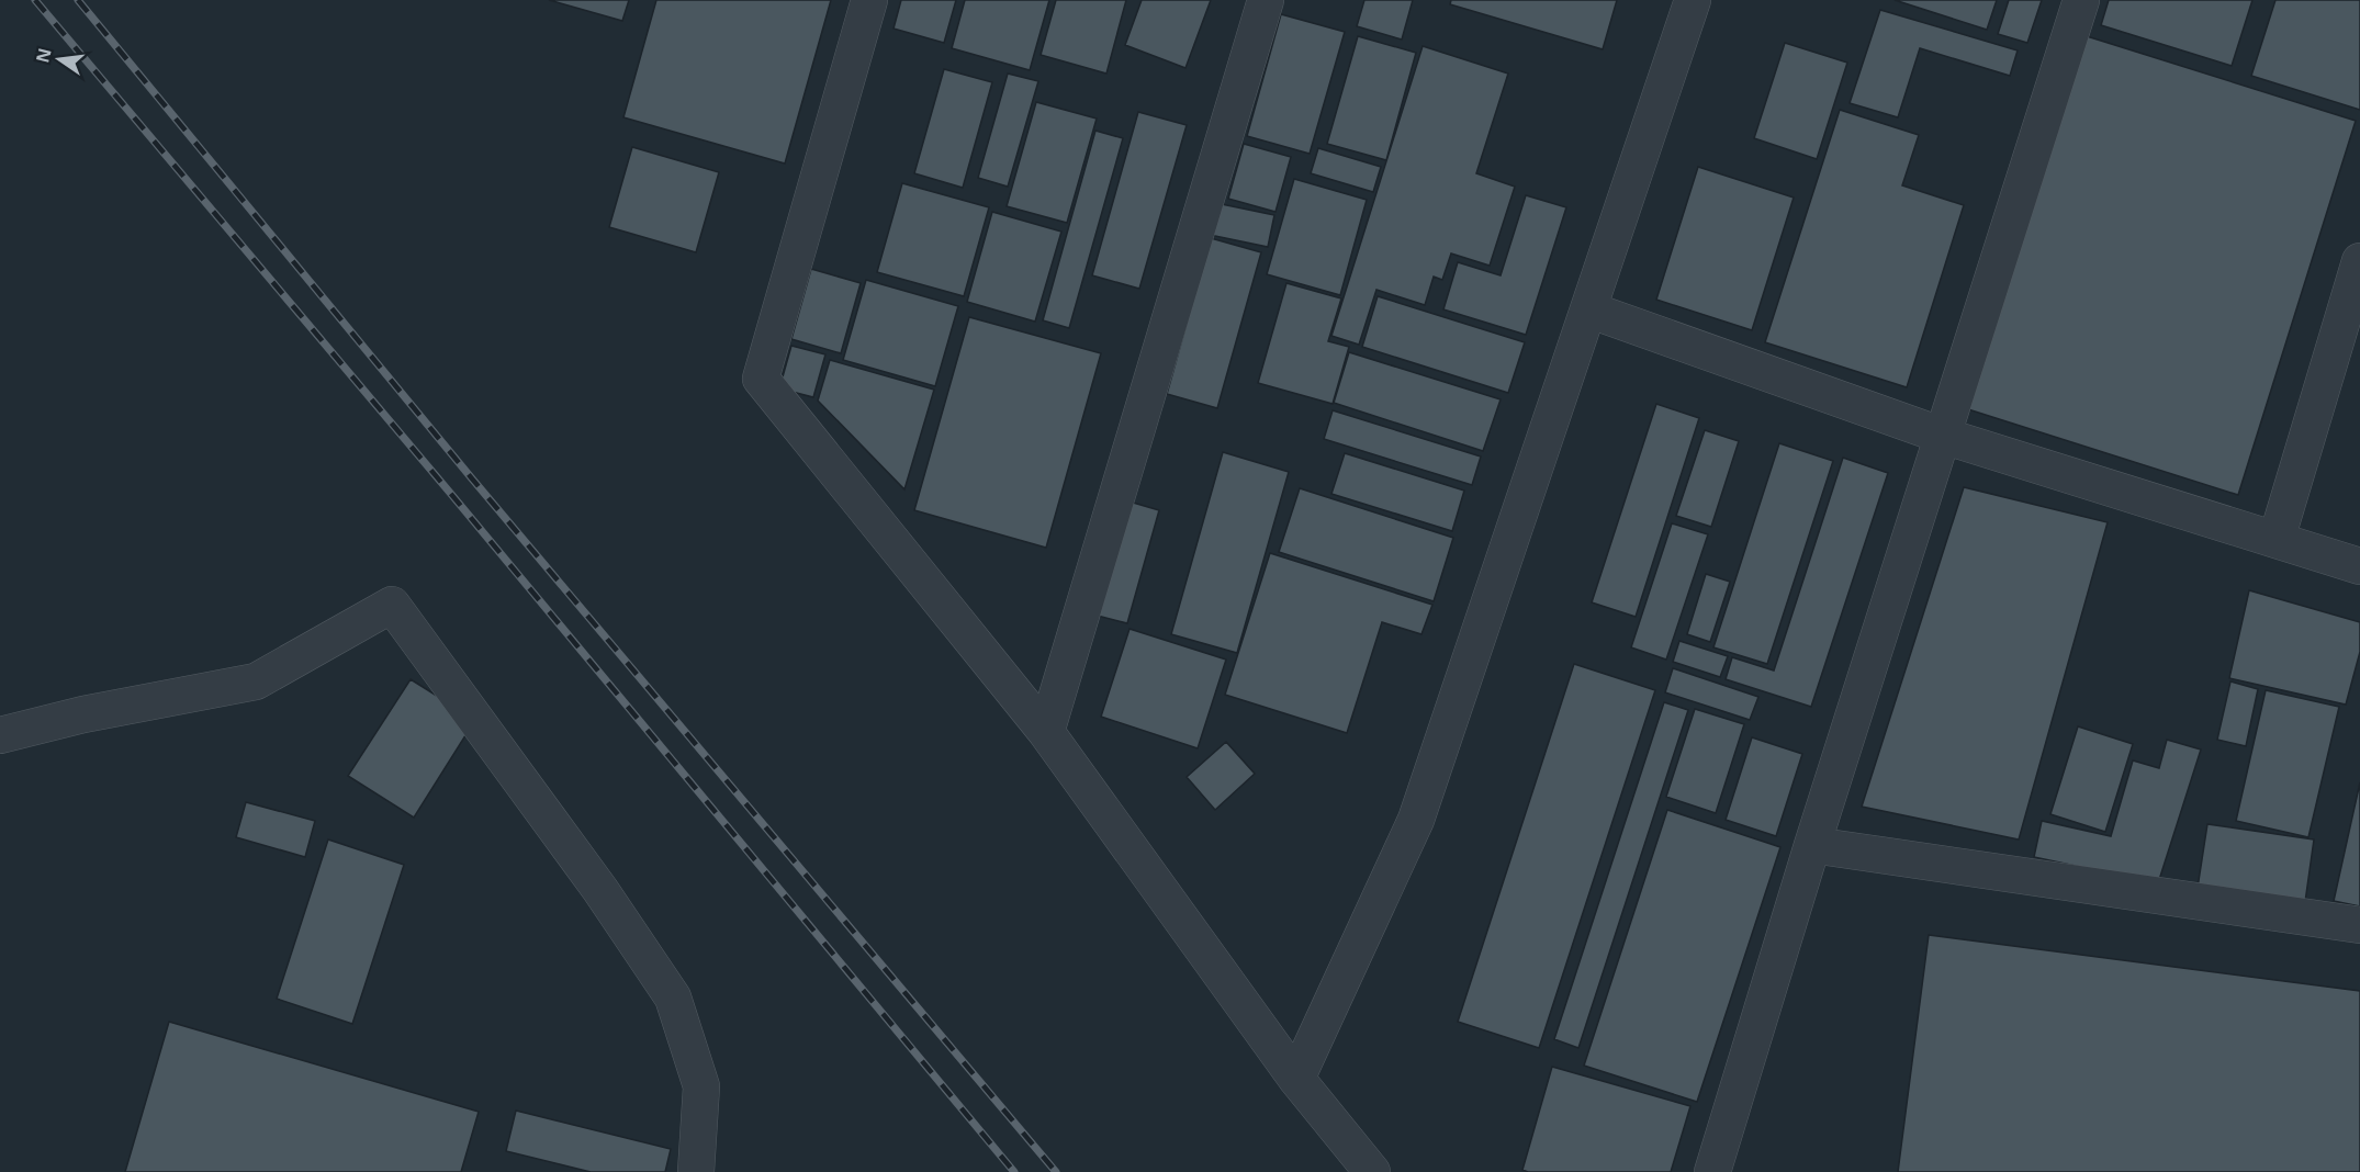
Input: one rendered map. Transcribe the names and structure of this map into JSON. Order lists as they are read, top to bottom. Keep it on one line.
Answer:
{"north":"left"}
